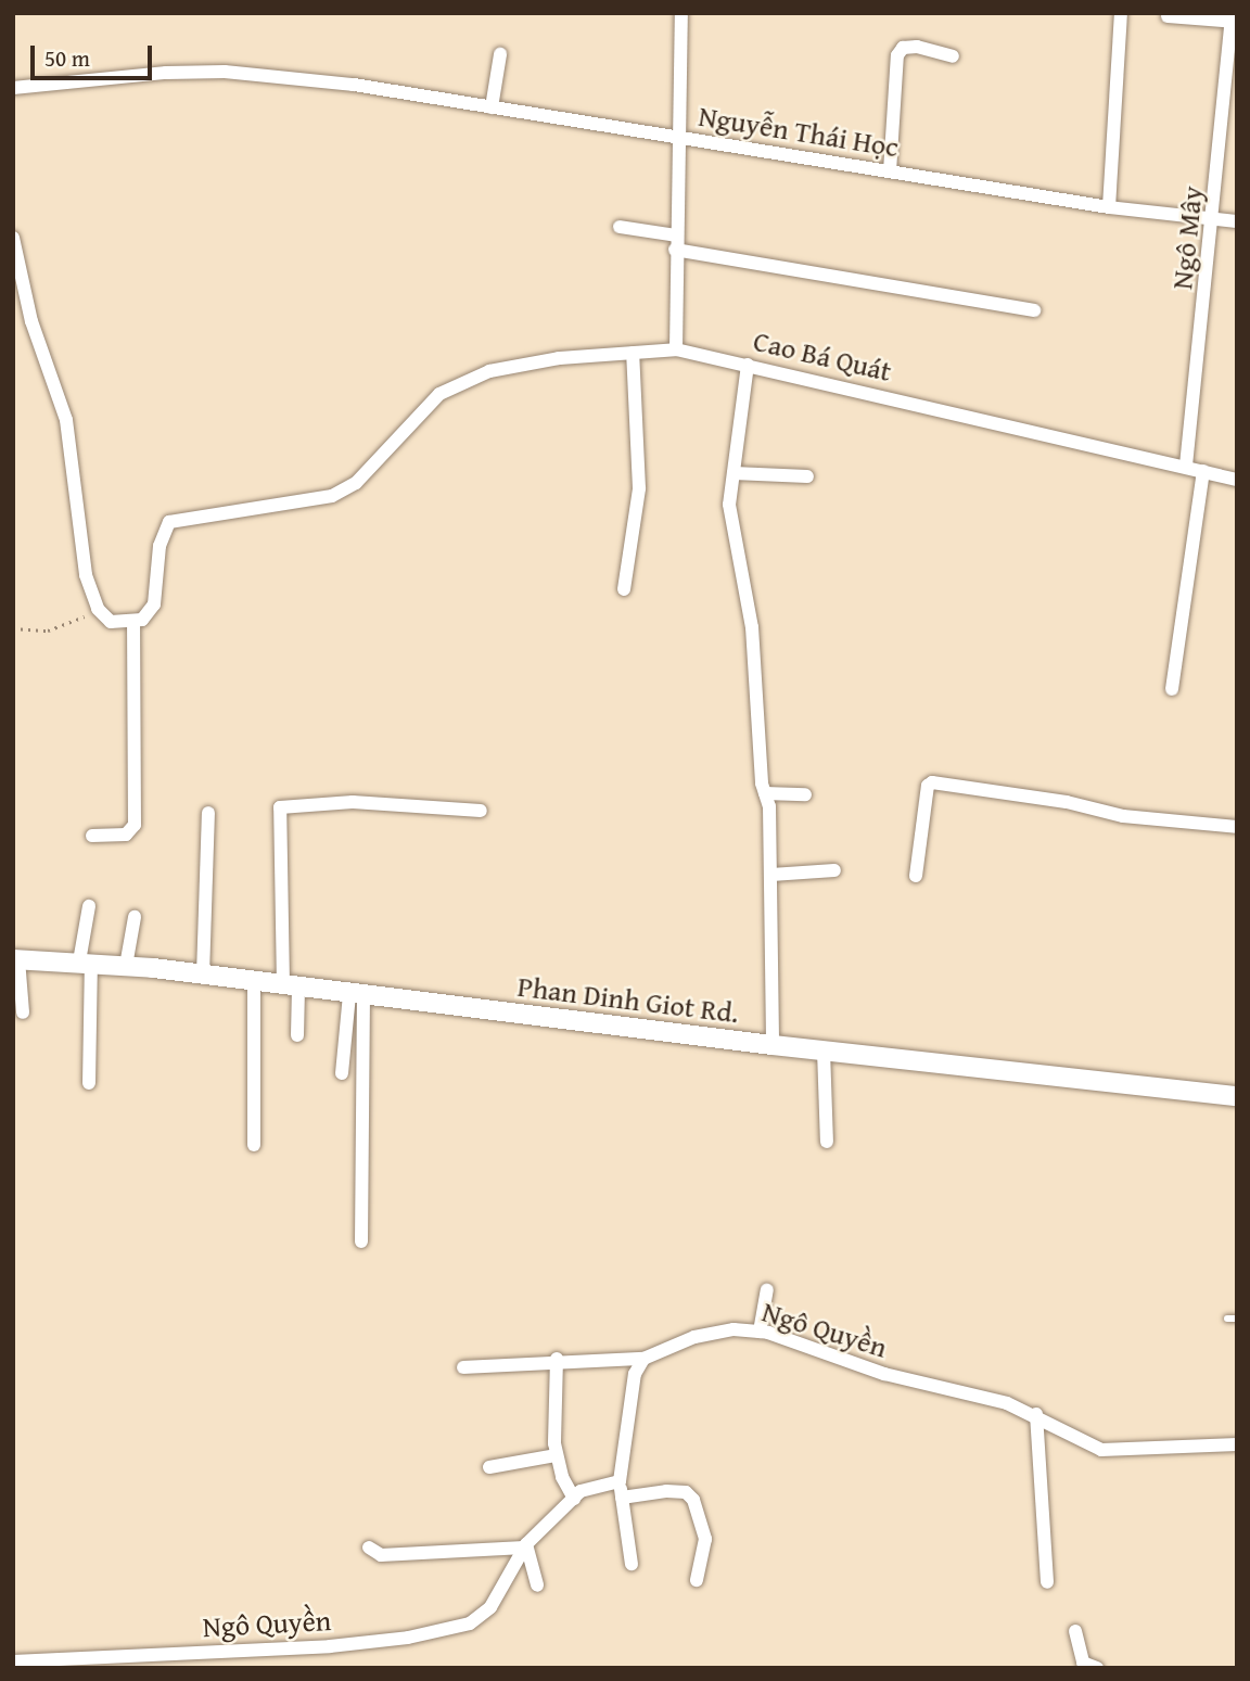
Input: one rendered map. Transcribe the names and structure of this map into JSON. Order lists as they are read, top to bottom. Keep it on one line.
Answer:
{"streets":{"main road":["Phan Dinh Giot Rd."],"street":["Nguyễn Thái Học","Ngô Mây","Cao Bá Quát","Ngô Quyền"]},"crossings":[["Nguyễn Thái Học","Ngô Mây"],["Ngô Mây","Cao Bá Quát"]],"scale_bar":"50 m"}
